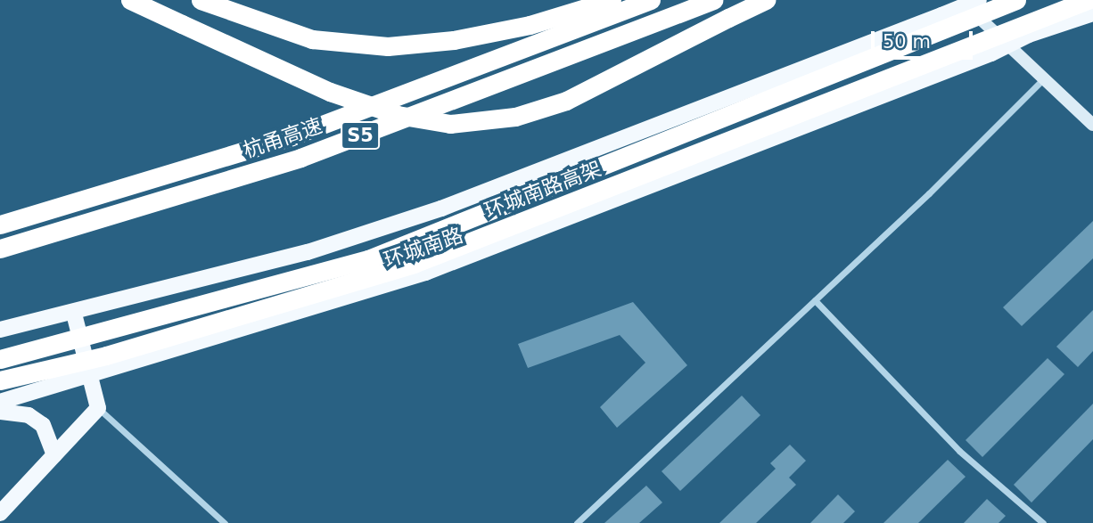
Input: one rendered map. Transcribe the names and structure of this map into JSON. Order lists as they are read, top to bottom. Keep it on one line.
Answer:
{"streets":{"highway":["S5","杭甬高速","环城南路高架"],"main road":["环城南路"]},"scale_bar":"50 m"}
